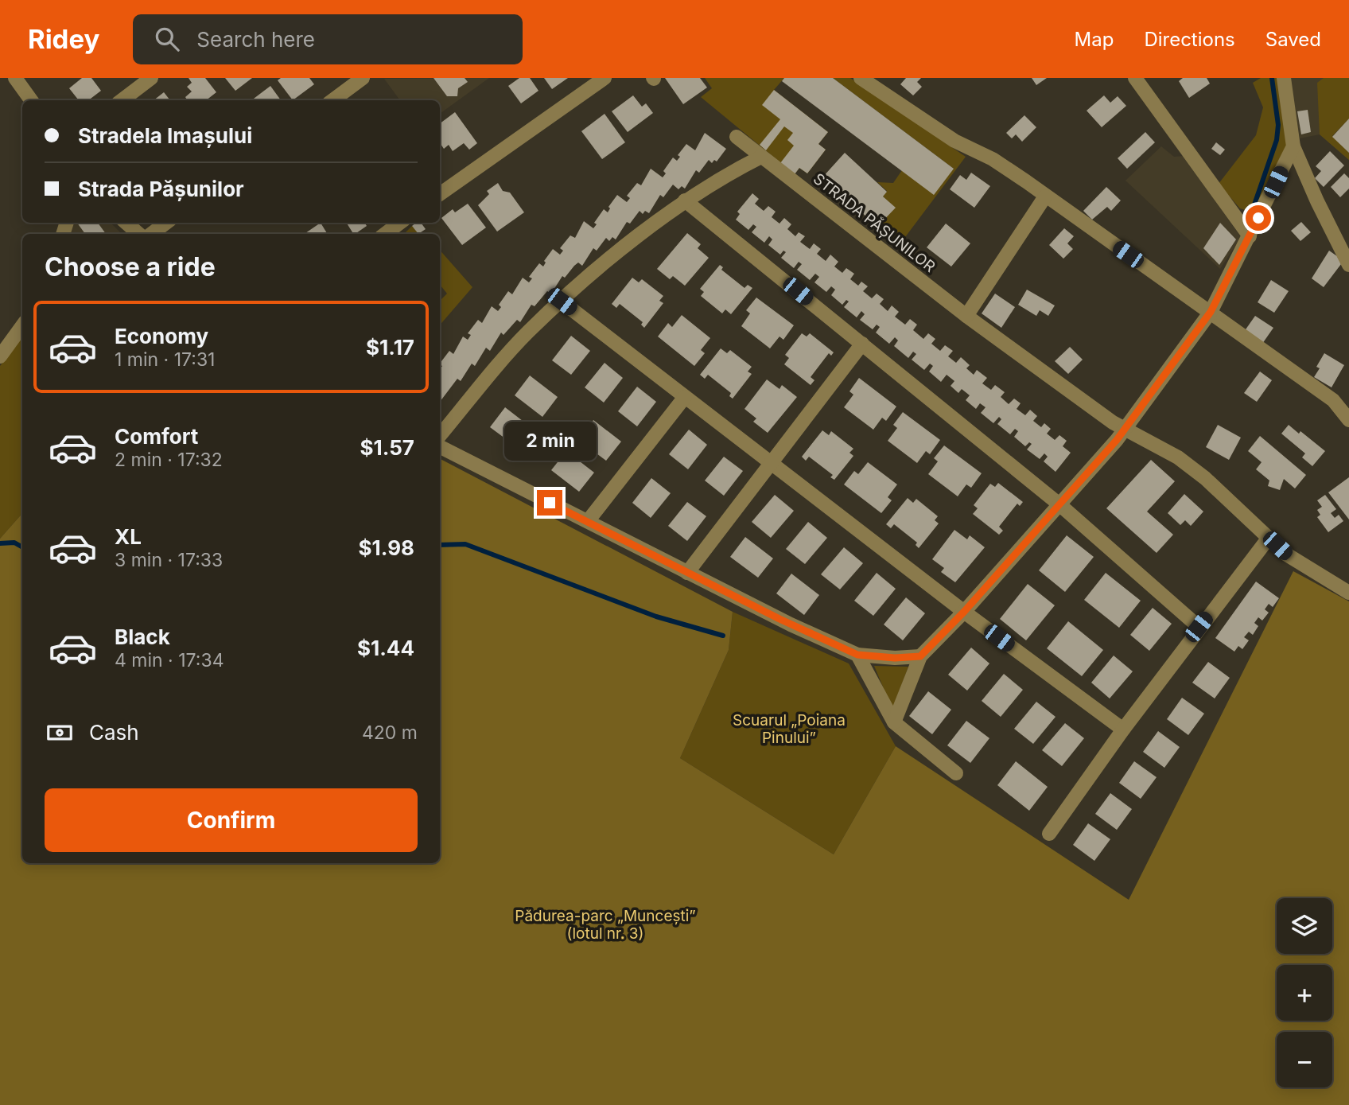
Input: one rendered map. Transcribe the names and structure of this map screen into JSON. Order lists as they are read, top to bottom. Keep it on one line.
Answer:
{"streets":{"street":["STRADA PĂȘUNILOR"]},"parks":["Scuarul „Poiana Pinului”","Pădurea-parc „Muncești” (lotul nr. 3)"],"page":{"header":"Ridey","search":"Search here","nav":["Map","Directions","Saved"],"banner":["Stradela Imașului","Strada Pășunilor"],"heading":"Choose a ride","list":[{"name":"Economy","note":"1 min · 17:31","value":"$1.17"},{"name":"Comfort","note":"2 min · 17:32","value":"$1.57"},{"name":"XL","note":"3 min · 17:33","value":"$1.98"},{"name":"Black","note":"4 min · 17:34","value":"$1.44"}],"bubble":"2 min","pay":["Cash","420 m"],"buttons":"Confirm","map_buttons":["+","−"]}}
